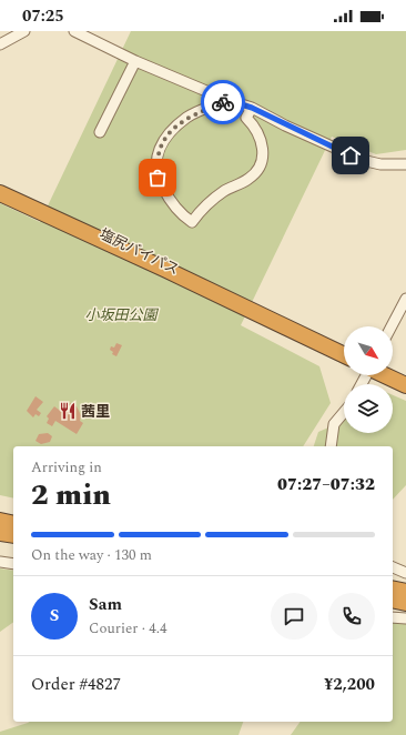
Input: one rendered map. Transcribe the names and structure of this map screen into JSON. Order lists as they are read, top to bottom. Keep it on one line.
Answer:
{"streets":{"highway":["塩尻バイパス"]},"parks":["小坂田公園"],"places":{"restaurant":["茜里"]},"north":"bottom right","page":{"status":"07:25","heading":["2 min","Arriving in","07:27–07:32"],"panel":["Sam","Courier · 4.4","Order #4827","¥2,200"],"bar":"On the way · 130 m","round":"S"}}
